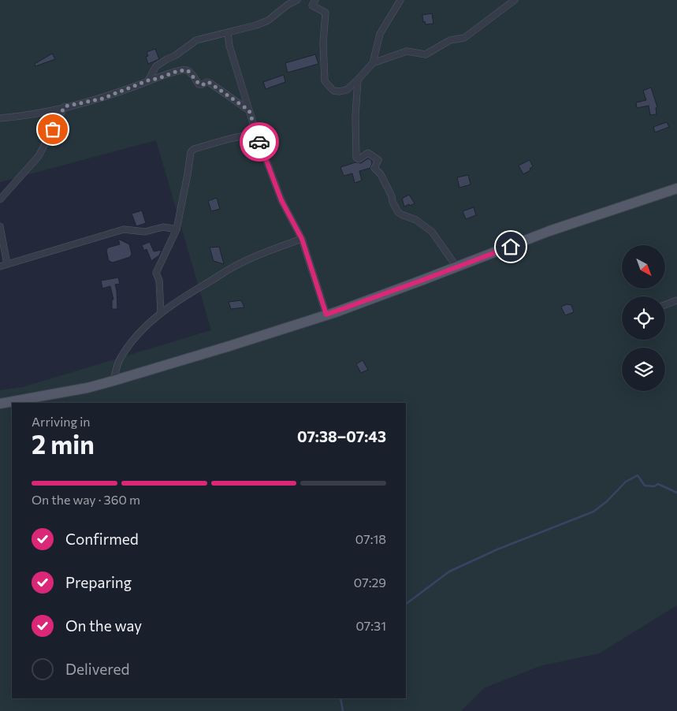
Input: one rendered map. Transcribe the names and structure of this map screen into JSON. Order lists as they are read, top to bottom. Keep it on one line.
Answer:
{"north":"bottom right","page":{"heading":["2 min","Arriving in","07:38–07:43"],"bar":"On the way · 360 m","list":[["Confirmed","07:18"],["Preparing","07:29"],["On the way","07:31"],"Delivered"]}}
